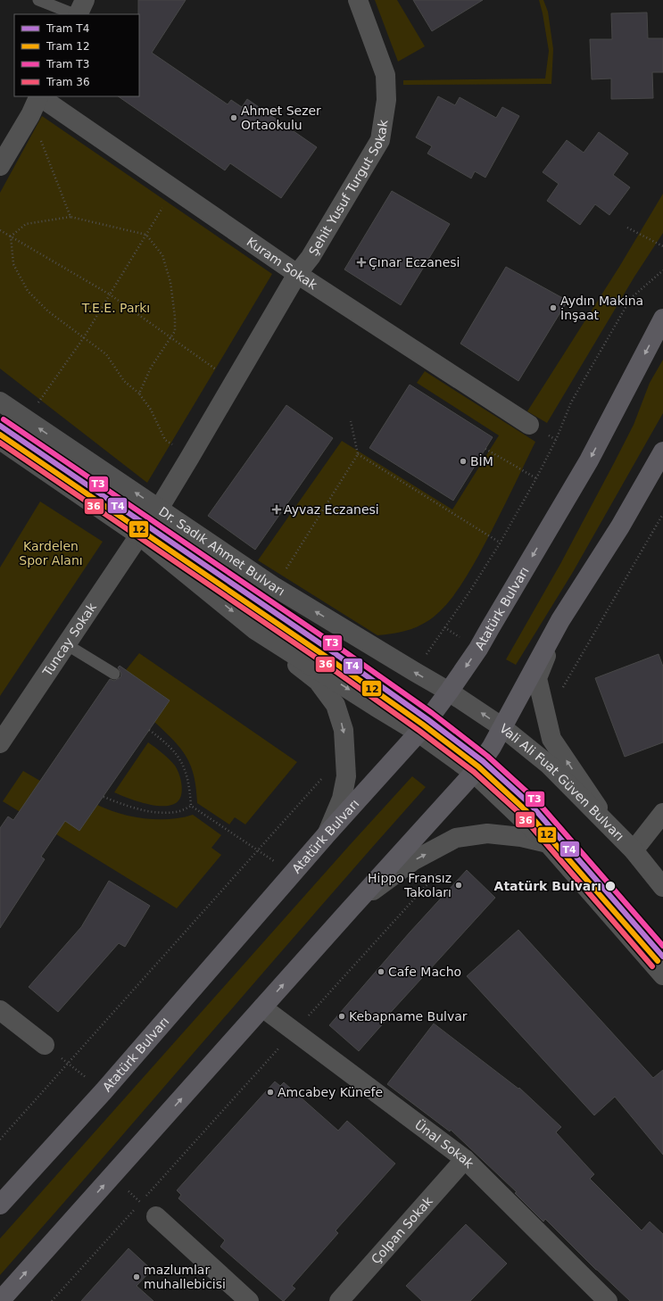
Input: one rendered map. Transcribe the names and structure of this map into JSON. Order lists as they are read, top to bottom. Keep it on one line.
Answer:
{"streets":{"main road":["Atatürk Bulvarı"],"street":["Şehit Yusuf Turgut Sokak","Kuram Sokak","Dr. Sadık Ahmet Bulvarı","Tuncay Sokak","Vali Ali Fuat Güven Bulvarı","Ünal Sokak","Çolpan Sokak"]},"crossings":[["Şehit Yusuf Turgut Sokak","Kuram Sokak"],["Şehit Yusuf Turgut Sokak","Dr. Sadık Ahmet Bulvarı"],["Dr. Sadık Ahmet Bulvarı","Atatürk Bulvarı"],["Dr. Sadık Ahmet Bulvarı","Vali Ali Fuat Güven Bulvarı"],["Atatürk Bulvarı","Vali Ali Fuat Güven Bulvarı"],["Ünal Sokak","Çolpan Sokak"]],"parks":["T.E.E. Parkı","Kardelen Spor Alanı"],"places":{"other":["Ahmet Sezer Ortaokulu","Aydın Makina İnşaat","BİM","Hippo Fransız Takoları","Atatürk Bulvarı","Cafe Macho","Kebapname Bulvar","Amcabey Künefe","mazlumlar muhallebicisi"],"health":["Çınar Eczanesi","Ayvaz Eczanesi"]},"lines":["tram line T3","tram line T4","tram line 12","tram line 36"],"legend":["Tram T4","Tram 12","Tram T3","Tram 36"]}
